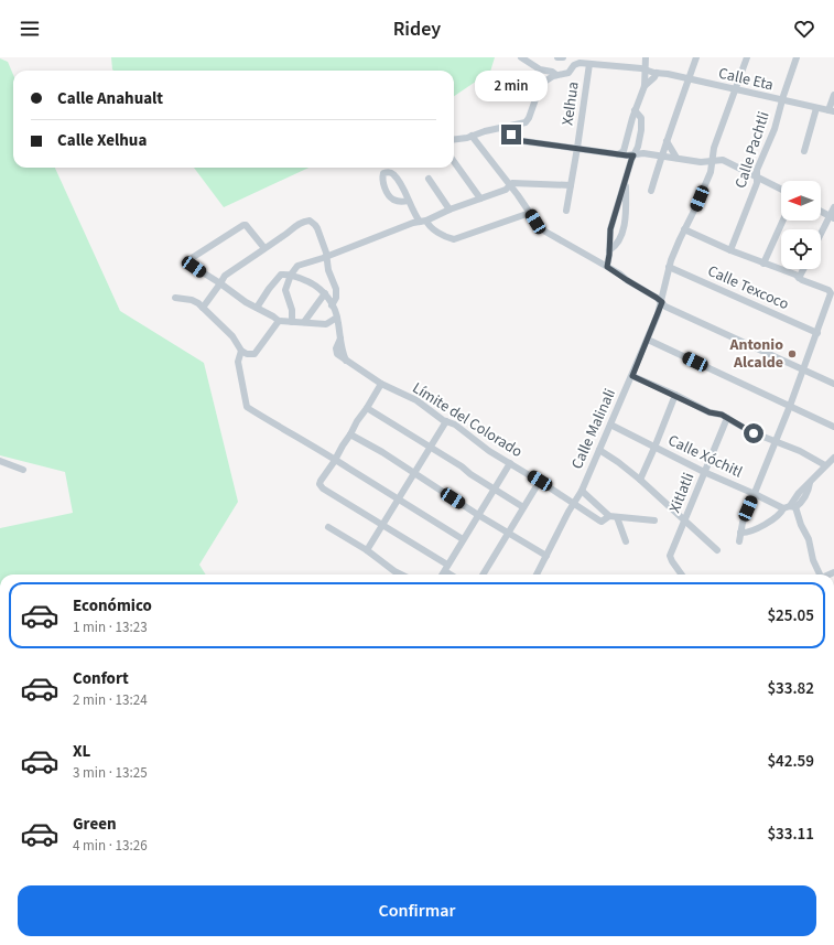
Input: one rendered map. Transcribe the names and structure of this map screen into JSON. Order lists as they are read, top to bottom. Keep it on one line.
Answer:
{"streets":{"street":["Calle Eta","Xelhua","Calle Pachtli","Calle Texcoco","Límite del Colorado","Calle Malinali","Calle Xóchitl","Xitlatli"]},"crossings":[["Calle Eta","Xelhua"],["Calle Eta","Calle Pachtli"],["Calle Eta","Calle Malinali"],["Calle Texcoco","Calle Malinali"],["Límite del Colorado","Calle Malinali"],["Calle Malinali","Calle Xóchitl"],["Calle Xóchitl","Xitlatli"]],"places":["Antonio Alcalde"],"north":"left","page":{"header":"Ridey","bubble":"2 min","banner":["Calle Anahualt","Calle Xelhua"],"list":[{"name":"Económico","note":"1 min · 13:23","value":"$25.05"},{"name":"Confort","note":"2 min · 13:24","value":"$33.82"},{"name":"XL","note":"3 min · 13:25","value":"$42.59"},{"name":"Green","note":"4 min · 13:26","value":"$33.11"}],"buttons":"Confirmar"}}
